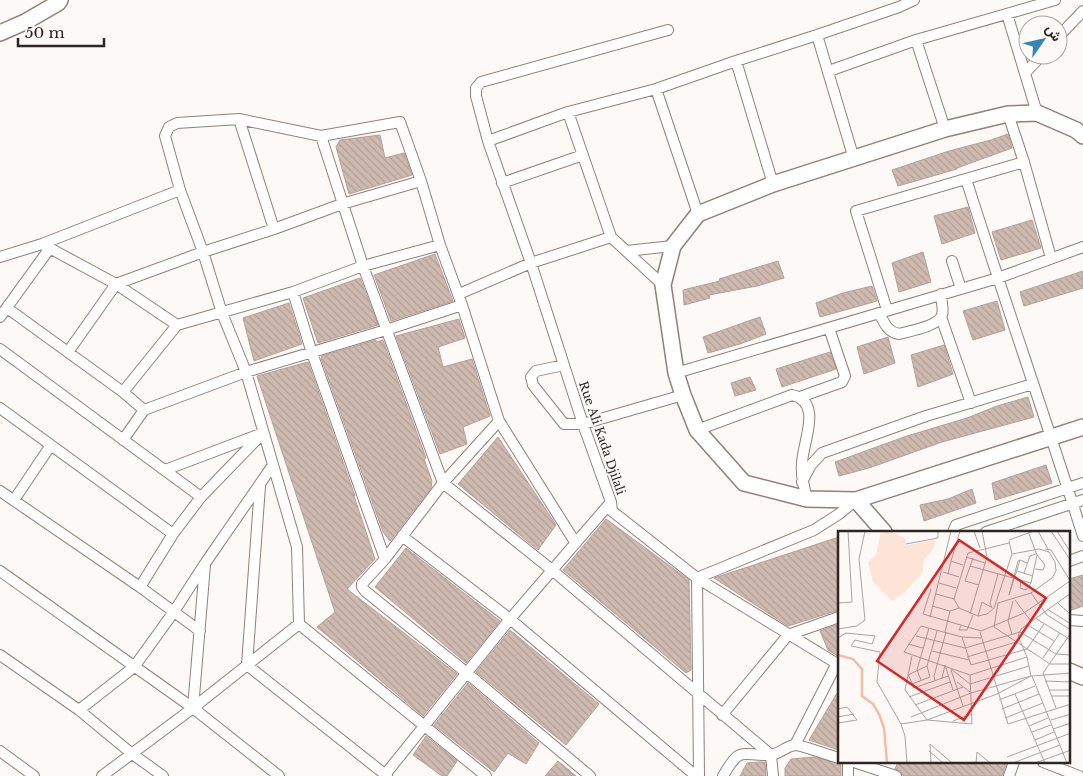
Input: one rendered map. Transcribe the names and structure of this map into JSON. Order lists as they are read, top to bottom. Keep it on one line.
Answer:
{"streets":{"street":["Rue Ali Kada Djilali"]},"scale_bar":"50 m","north":"top right"}
